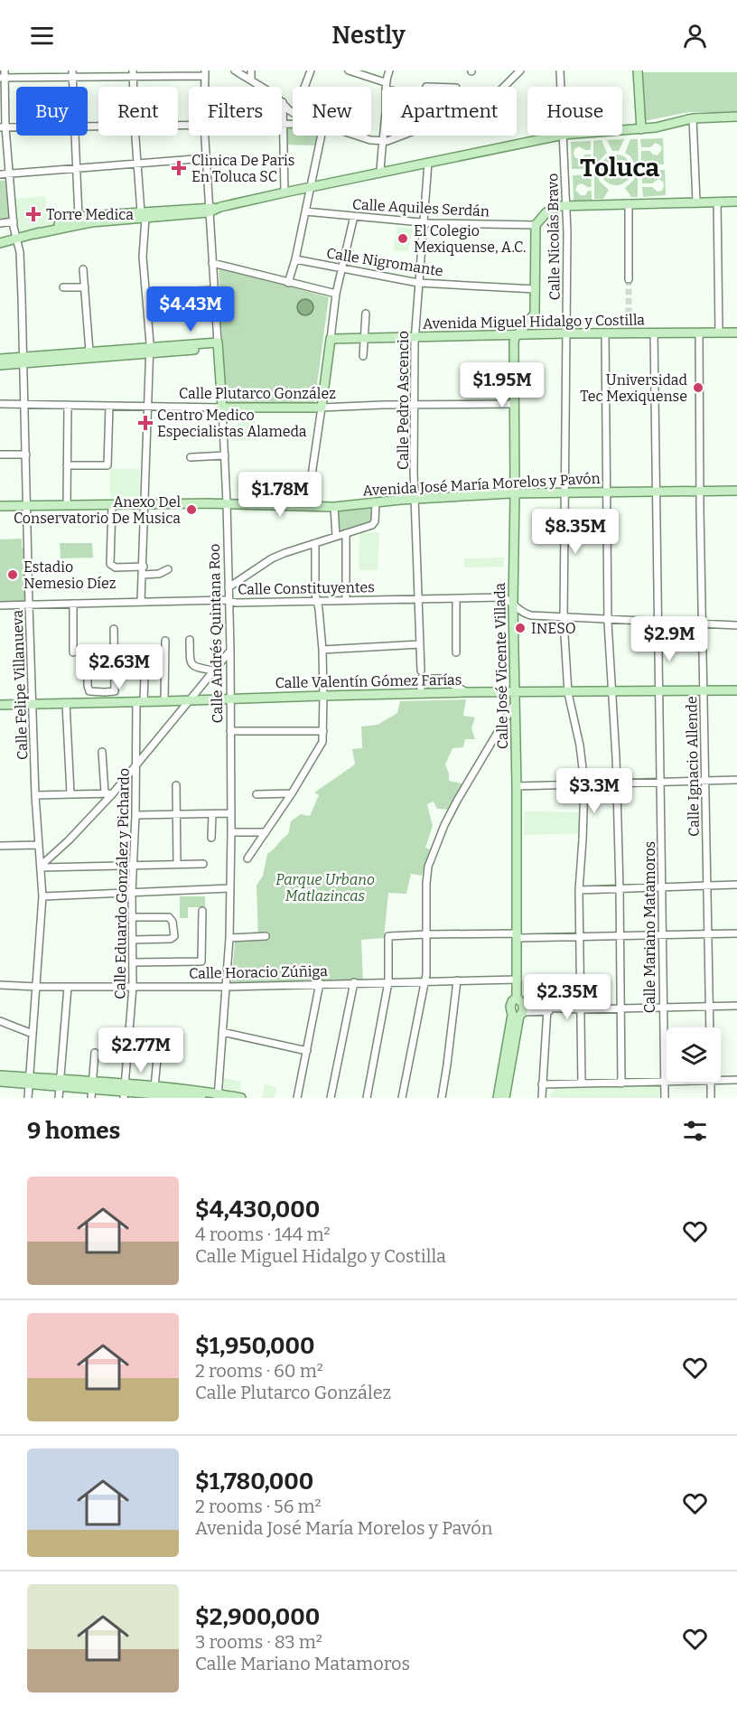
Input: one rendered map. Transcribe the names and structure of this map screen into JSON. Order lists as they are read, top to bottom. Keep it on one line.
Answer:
{"streets":{"main road":["Avenida Miguel Hidalgo y Costilla","Calle Plutarco González","Avenida José María Morelos y Pavón","Calle Andrés Quintana Roo","Calle José Vicente Villada","Calle Valentín Gómez Farías"],"street":["Calle Aquiles Serdán","Calle Nicolás Bravo","Calle Nigromante","Calle Pedro Ascencio","Calle Constituyentes","Calle Felipe Villanueva","Calle Ignacio Allende","Calle Eduardo González y Pichardo","Calle Mariano Matamoros","Calle Horacio Zúñiga"]},"crossings":[["Calle Aquiles Serdán","Calle Pedro Ascencio"],["Calle Nicolás Bravo","Avenida Miguel Hidalgo y Costilla"],["Calle Nicolás Bravo","Avenida José María Morelos y Pavón"],["Calle Nicolás Bravo","Calle Constituyentes"],["Calle Nicolás Bravo","Calle Valentín Gómez Farías"],["Calle Nigromante","Calle Pedro Ascencio"],["Avenida Miguel Hidalgo y Costilla","Calle Pedro Ascencio"],["Avenida Miguel Hidalgo y Costilla","Calle José Vicente Villada"],["Avenida Miguel Hidalgo y Costilla","Calle Ignacio Allende"],["Avenida Miguel Hidalgo y Costilla","Calle Mariano Matamoros"],["Calle Plutarco González","Calle Pedro Ascencio"],["Calle Plutarco González","Calle Andrés Quintana Roo"],["Calle Plutarco González","Calle José Vicente Villada"],["Calle Plutarco González","Calle Felipe Villanueva"],["Calle Pedro Ascencio","Avenida José María Morelos y Pavón"],["Calle Pedro Ascencio","Calle Constituyentes"],["Avenida José María Morelos y Pavón","Calle Andrés Quintana Roo"],["Avenida José María Morelos y Pavón","Calle José Vicente Villada"],["Avenida José María Morelos y Pavón","Calle Felipe Villanueva"],["Avenida José María Morelos y Pavón","Calle Ignacio Allende"],["Avenida José María Morelos y Pavón","Calle Mariano Matamoros"],["Calle Constituyentes","Calle Andrés Quintana Roo"],["Calle Constituyentes","Calle José Vicente Villada"],["Calle Constituyentes","Calle Felipe Villanueva"],["Calle Constituyentes","Calle Ignacio Allende"],["Calle Constituyentes","Calle Mariano Matamoros"],["Calle Andrés Quintana Roo","Calle Valentín Gómez Farías"],["Calle Andrés Quintana Roo","Calle Horacio Zúñiga"],["Calle José Vicente Villada","Calle Valentín Gómez Farías"],["Calle José Vicente Villada","Calle Horacio Zúñiga"],["Calle Valentín Gómez Farías","Calle Felipe Villanueva"],["Calle Valentín Gómez Farías","Calle Ignacio Allende"],["Calle Valentín Gómez Farías","Calle Eduardo González y Pichardo"],["Calle Valentín Gómez Farías","Calle Mariano Matamoros"],["Calle Felipe Villanueva","Calle Horacio Zúñiga"],["Calle Eduardo González y Pichardo","Calle Horacio Zúñiga"]],"districts":["Toluca"],"parks":["Parque Urbano Matlazincas"],"places":{"health":["Clinica De Paris En Toluca SC","Torre Medica","Centro Medico Especialistas Alameda"],"other":["El Colegio Mexiquense, A.C.","Universidad Tec Mexiquense","Anexo Del Conservatorio De Musica","Estadio Nemesio Díez","INESO"]},"page":{"header":"Nestly","chip":["Buy","Rent","Filters","New","Apartment","House"],"price":["$4.43M","$1.95M","$1.78M","$8.35M","$2.9M","$2.63M","$3.3M","$2.35M","$2.77M"],"heading":"9 homes","list":[{"name":"$4,430,000","note":"4 rooms · 144 m² · Calle Miguel Hidalgo y Costilla"},{"name":"$1,950,000","note":"2 rooms · 60 m² · Calle Plutarco González"},{"name":"$1,780,000","note":"2 rooms · 56 m² · Avenida José María Morelos y Pavón"},{"name":"$2,900,000","note":"3 rooms · 83 m² · Calle Mariano Matamoros"}]}}
